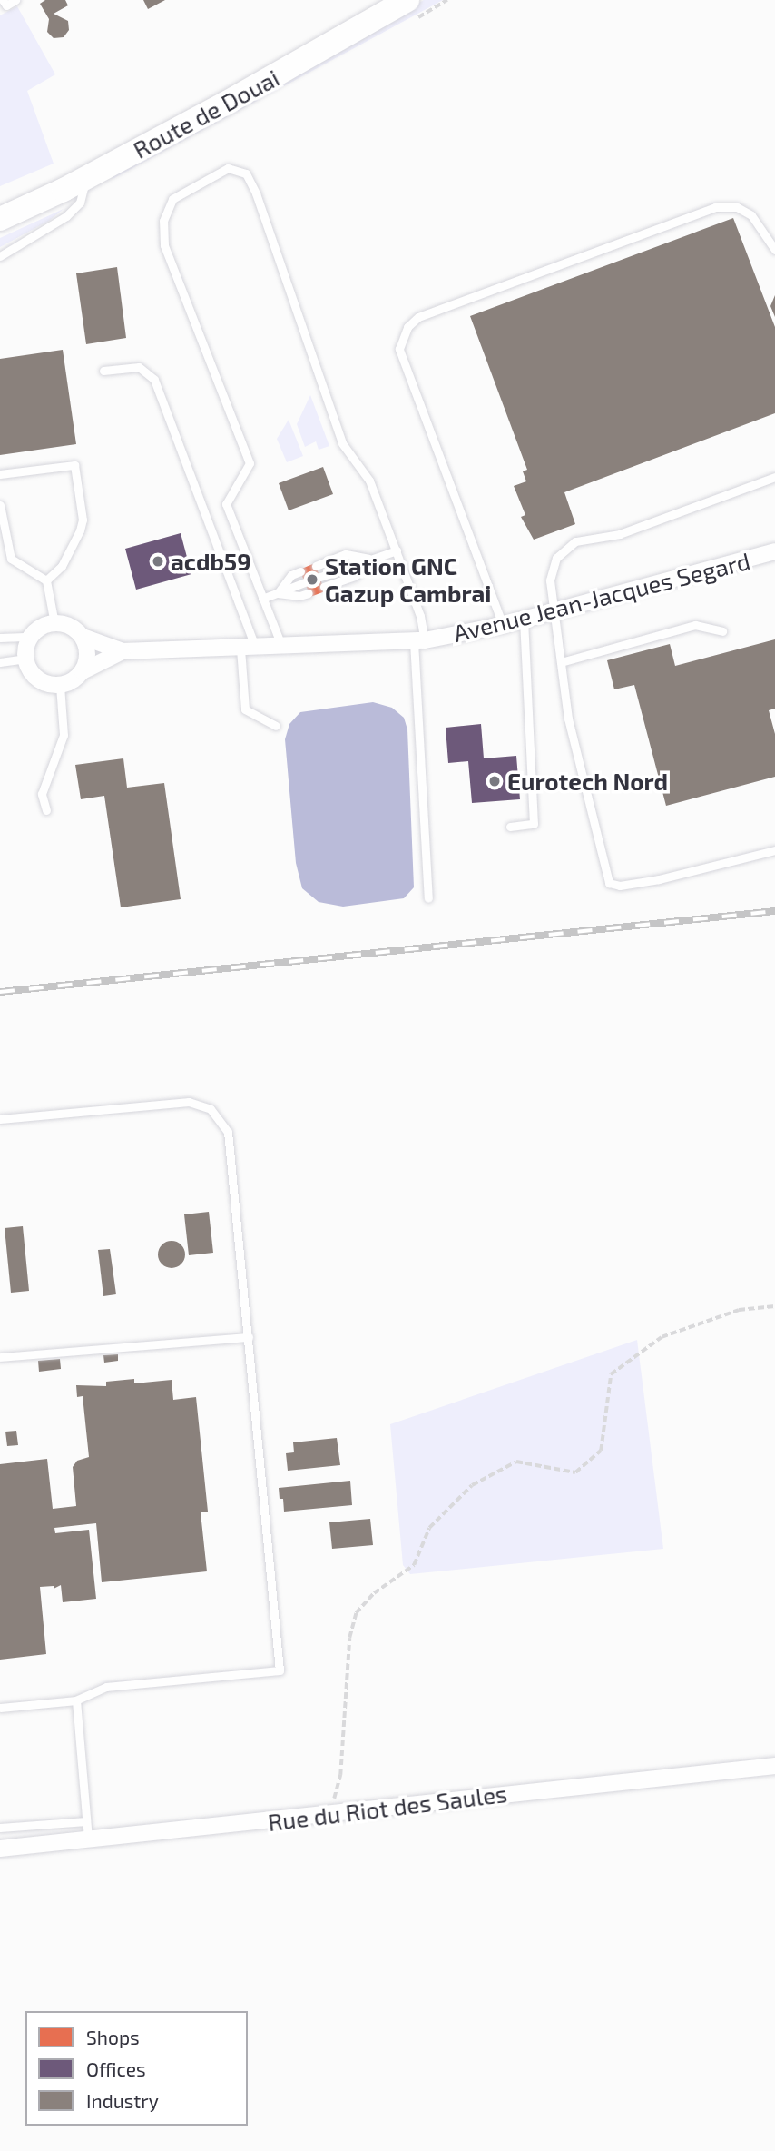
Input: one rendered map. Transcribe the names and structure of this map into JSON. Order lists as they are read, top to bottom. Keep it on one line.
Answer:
{"streets":{"main road":["Route de Douai"],"street":["Avenue Jean-Jacques Segard","Rue du Riot des Saules"]},"places":["acdb59","Station GNC Gazup Cambrai","Eurotech Nord"],"legend":["Shops","Offices","Industry"]}
